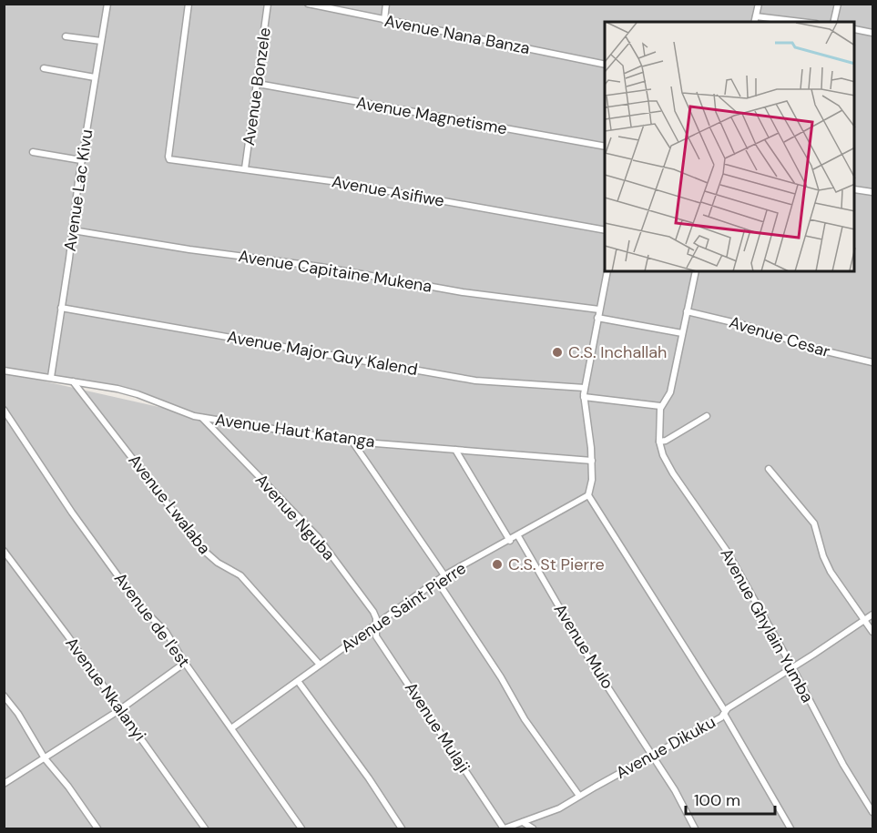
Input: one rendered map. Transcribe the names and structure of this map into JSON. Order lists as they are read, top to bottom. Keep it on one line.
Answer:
{"streets":{"street":["Avenue Nana Banza","Avenue Bonzele","Avenue Magnetisme","Avenue Lac Kivu","Avenue Asifiwe","Avenue Capitaine Mukena","Avenue Cesar","Avenue Major Guy Kalend","Avenue Haut Katanga","Avenue Lwalaba","Avenue Nguba","Avenue Saint Pierre","Avenue de l'est","Avenue Ghylain Yumba","Avenue Mulo","Avenue Nkalanyi","Avenue Mulaji","Avenue Dikuku"]},"crossings":[["Avenue Bonzele","Avenue Magnetisme"],["Avenue Bonzele","Avenue Asifiwe"],["Avenue Lac Kivu","Avenue Capitaine Mukena"],["Avenue Lac Kivu","Avenue Major Guy Kalend"],["Avenue Lac Kivu","Avenue Haut Katanga"],["Avenue Haut Katanga","Avenue Lwalaba"],["Avenue Haut Katanga","Avenue Nguba"],["Avenue Lwalaba","Avenue Saint Pierre"],["Avenue Nguba","Avenue Saint Pierre"],["Avenue Nguba","Avenue Mulaji"],["Avenue Saint Pierre","Avenue de l'est"],["Avenue Saint Pierre","Avenue Mulo"],["Avenue Saint Pierre","Avenue Mulaji"],["Avenue Ghylain Yumba","Avenue Dikuku"],["Avenue Mulo","Avenue Dikuku"],["Avenue Mulaji","Avenue Dikuku"]],"places":["C.S. Inchallah","C.S. St Pierre"],"scale_bar":"100 m"}
